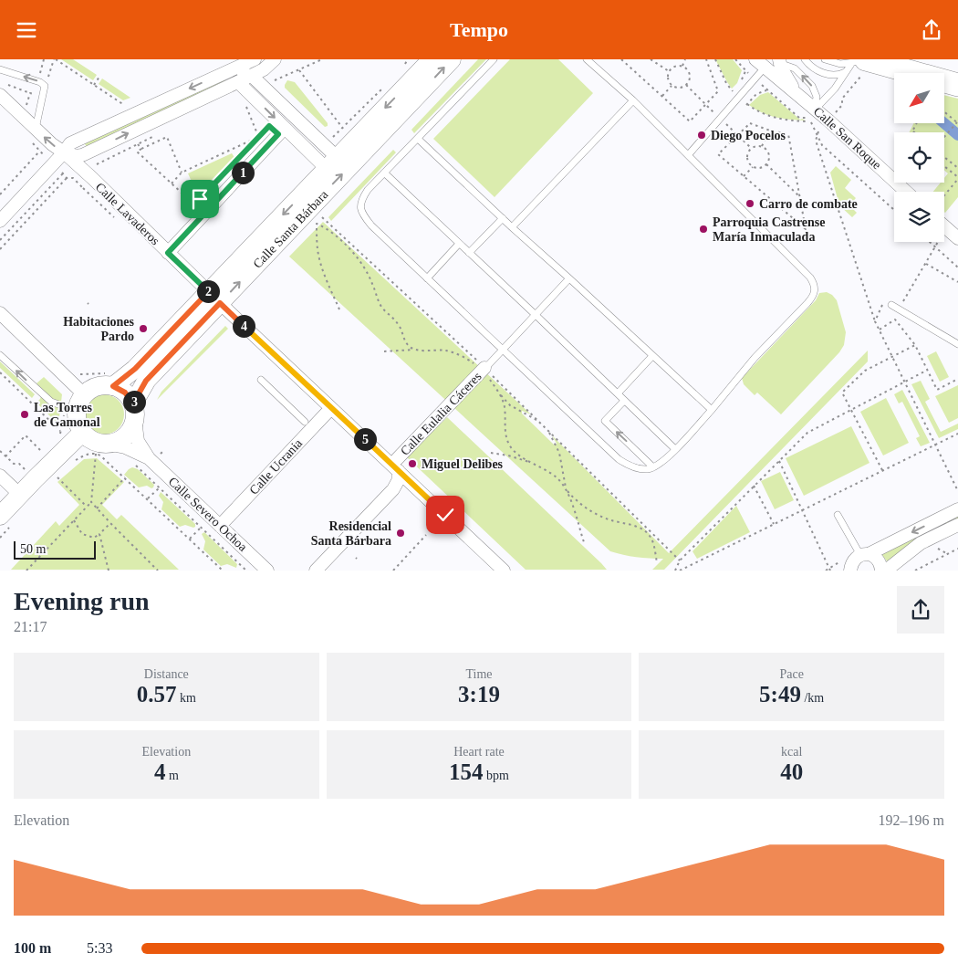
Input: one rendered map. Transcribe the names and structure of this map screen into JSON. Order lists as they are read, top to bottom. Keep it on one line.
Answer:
{"streets":{"main road":["Calle Santa Bárbara"],"street":["Calle San Roque","Calle Lavaderos","Calle Eulalia Cáceres","Calle Ucrania","Calle Severo Ochoa"]},"crossings":[["Calle Lavaderos","Calle Santa Bárbara"],["Calle Lavaderos","Calle Eulalia Cáceres"],["Calle Lavaderos","Calle Ucrania"],["Calle Santa Bárbara","Calle Severo Ochoa"],["Calle Ucrania","Calle Severo Ochoa"]],"places":["Diego Pocelos","Carro de combate","Parroquia Castrense María Inmaculada","Habitaciones Pardo","Las Torres de Gamonal","Miguel Delibes","Residencial Santa Bárbara"],"scale_bar":"50 m","north":"bottom left","page":{"header":"Tempo","pins":["1","2","4","3","5"],"scale":"50 m","heading":["Evening run","21:17"],"stats":[["Distance","0.57 km"],["Time","3:19"],["Pace","5:49 /km"],["Elevation","4 m"],["Heart rate","154 bpm"],["kcal","40"]],"chart":["Elevation","192–196 m"],"list":[{"name":"100 m","note":"5:33"}]}}
